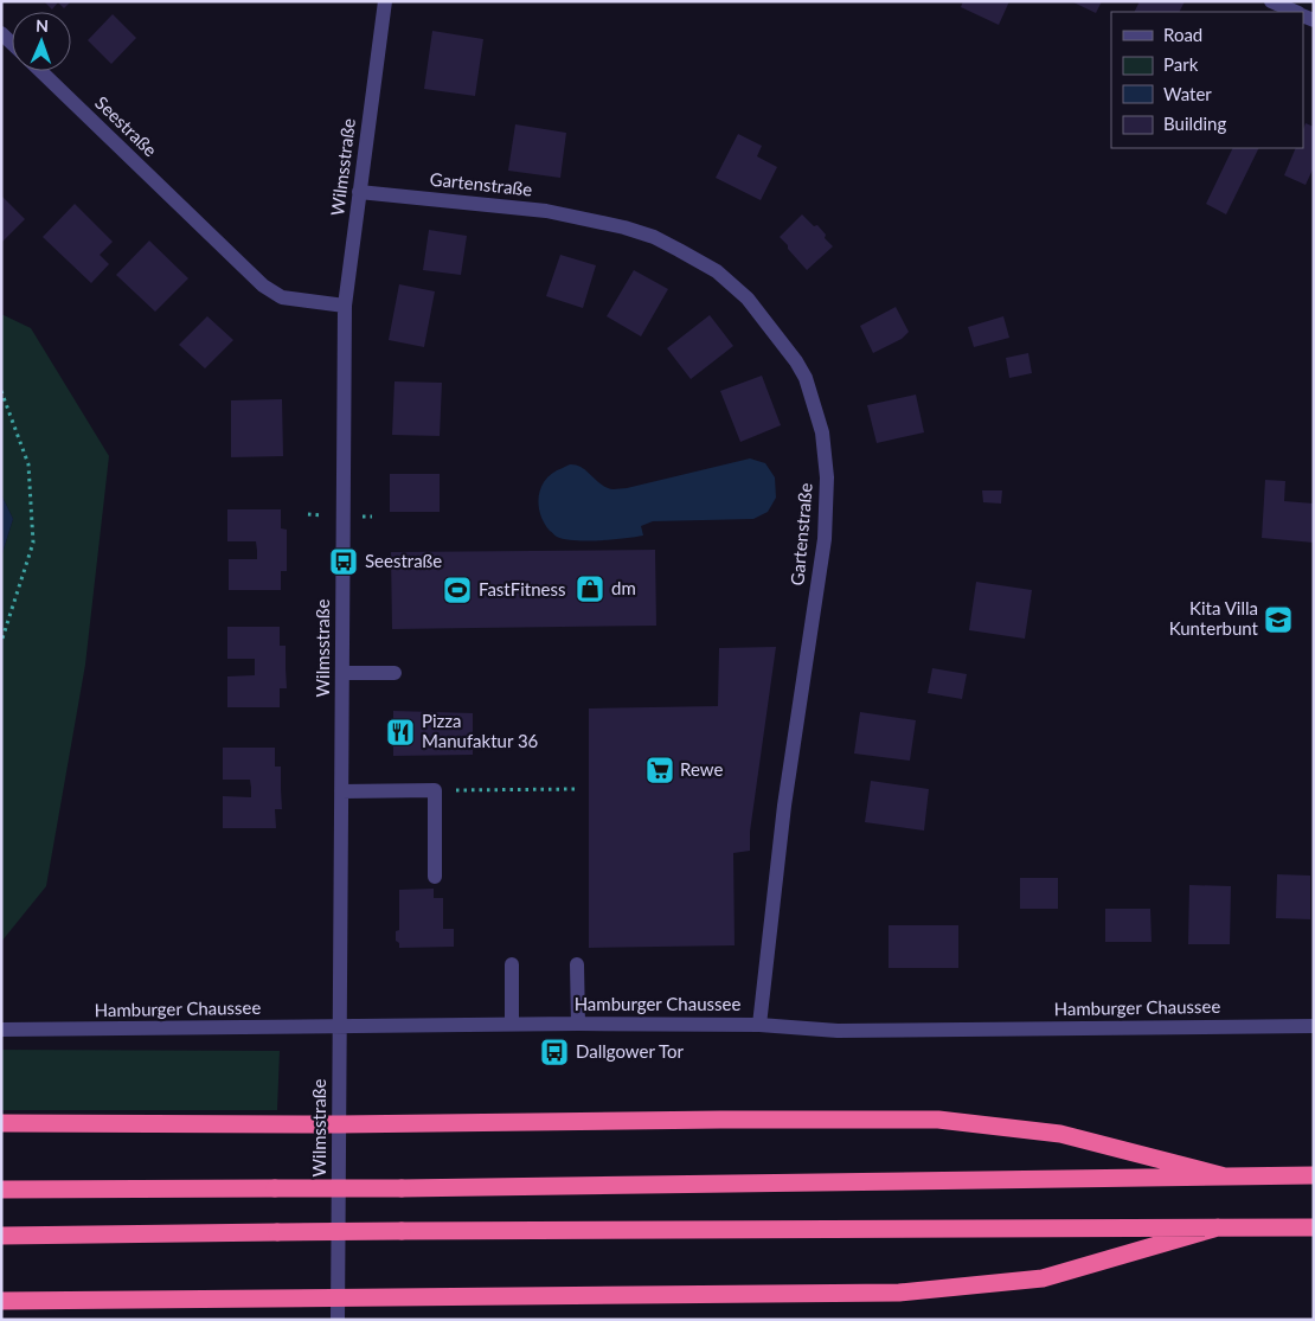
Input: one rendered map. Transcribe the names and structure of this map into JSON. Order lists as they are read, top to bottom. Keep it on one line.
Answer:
{"streets":{"street":["Seestraße","Wilmsstraße","Gartenstraße","Hamburger Chaussee"]},"crossings":[["Seestraße","Wilmsstraße"],["Wilmsstraße","Gartenstraße"],["Wilmsstraße","Hamburger Chaussee"],["Gartenstraße","Hamburger Chaussee"]],"places":{"bus stop":["Seestraße","Dallgower Tor"],"shop":["dm"],"sports":["FastFitness"],"school or university":["Kita Villa Kunterbunt"],"restaurant":["Pizza Manufaktur 36"],"supermarket":["Rewe"]},"legend":["Road","Park","Water","Building"],"north":"top"}
